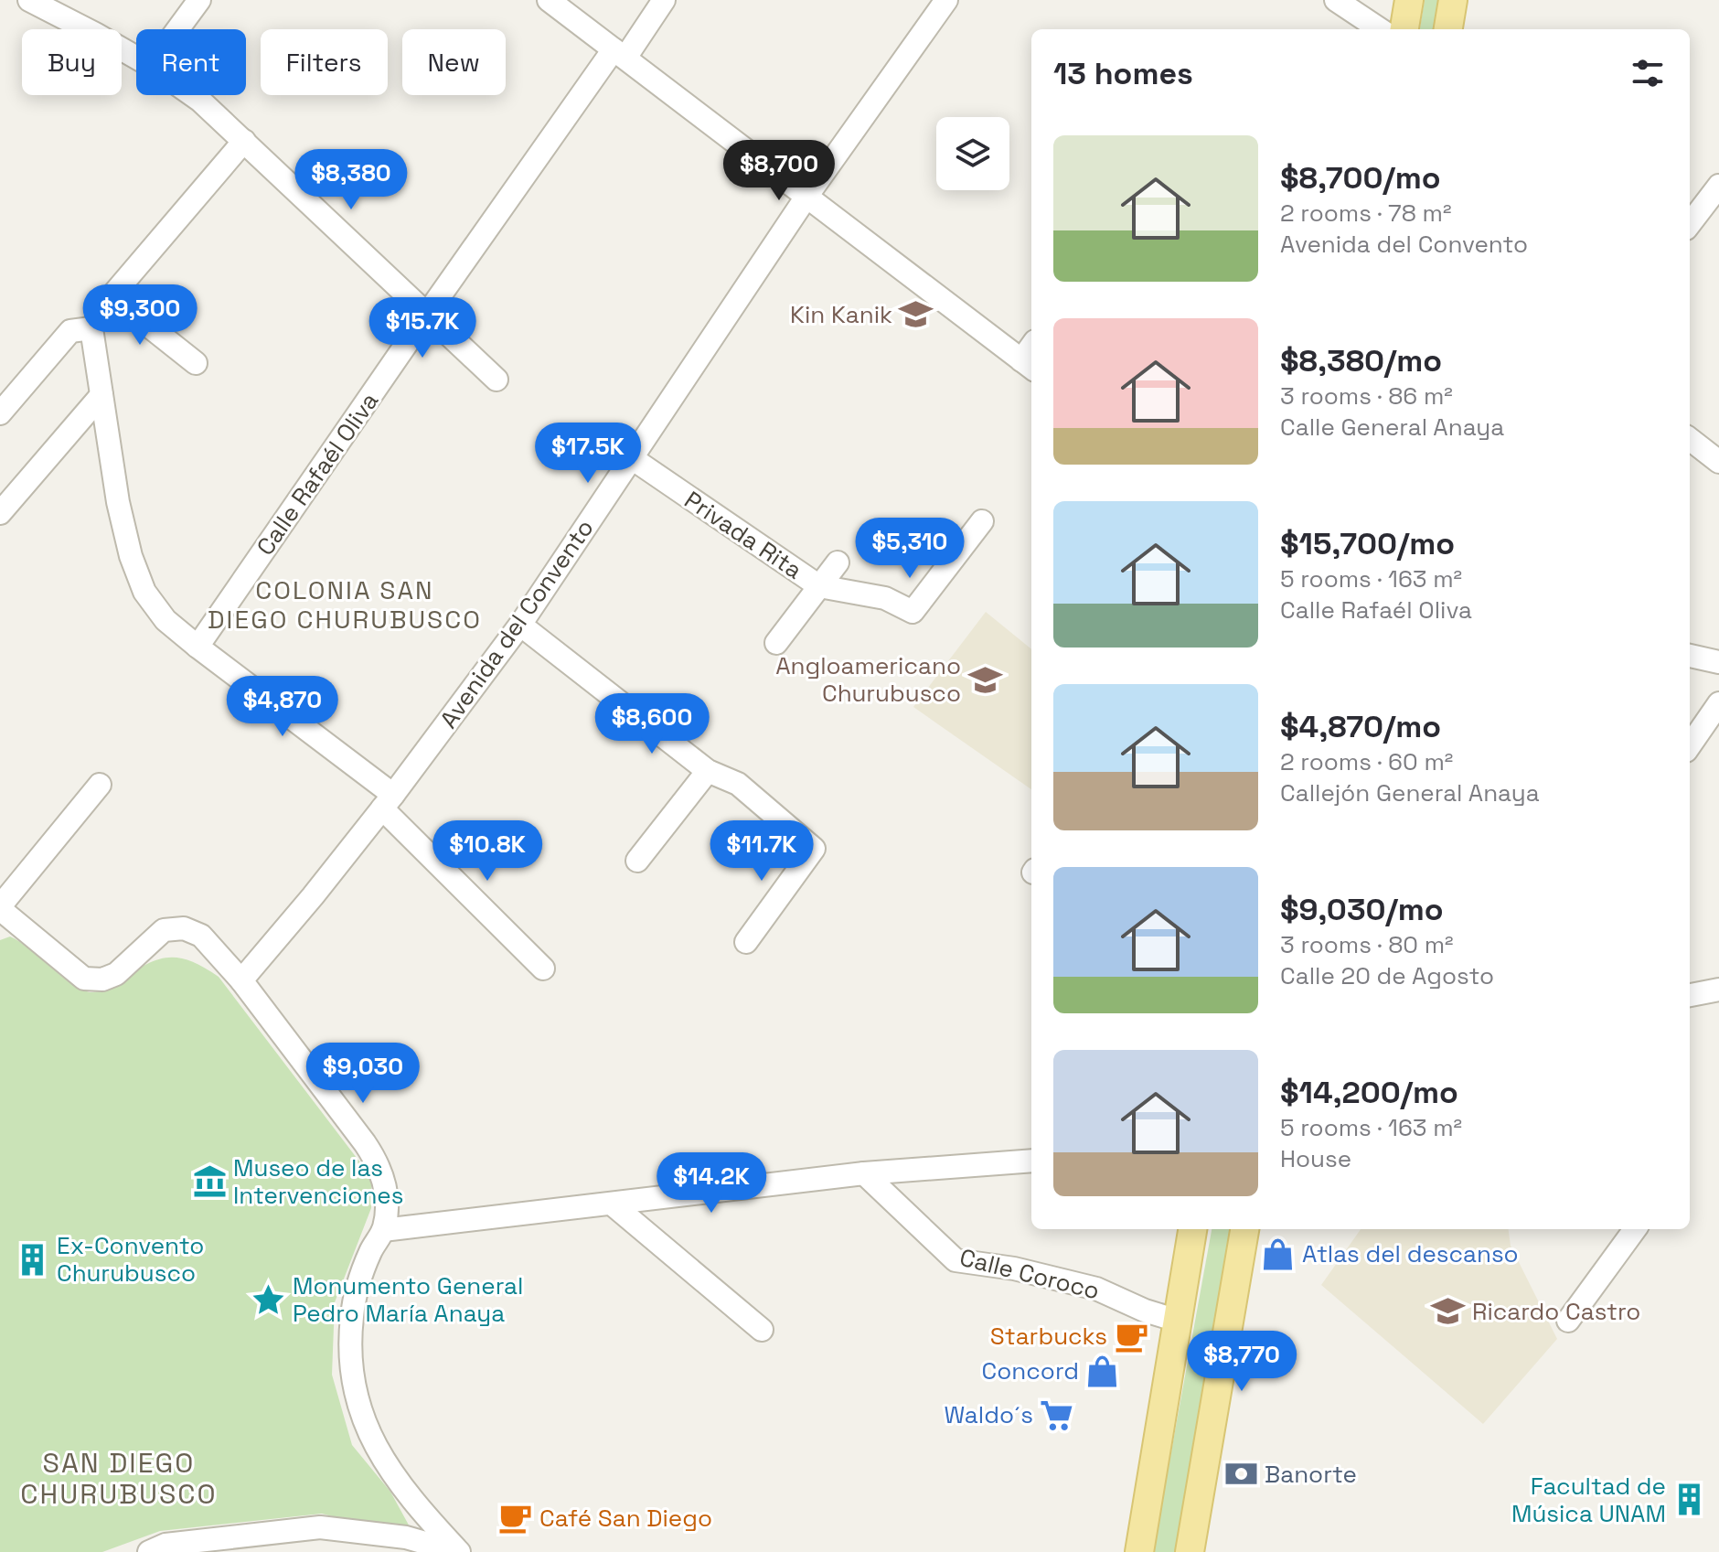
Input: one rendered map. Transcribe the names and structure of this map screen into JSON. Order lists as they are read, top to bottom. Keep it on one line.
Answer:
{"streets":{"street":["Calle Rafaél Oliva","Privada Rita","Avenida del Convento","Calle Coroco"]},"crossings":[["Privada Rita","Avenida del Convento"]],"districts":["COLONIA SAN DIEGO CHURUBUSCO","SAN DIEGO CHURUBUSCO"],"places":{"school or university":["Kin Kanik","Angloamericano Churubusco","Ricardo Castro"],"museum":["Museo de las Intervenciones"],"shop":["Atlas del descanso","Concord"],"building":["Ex-Convento Churubusco","Facultad de Música UNAM"],"place":["Monumento General Pedro María Anaya"],"cafe":["Starbucks","Café San Diego"],"supermarket":["Waldo´s"],"bank":["Banorte"]},"page":{"chip":["Buy","Rent","Filters","New"],"heading":"13 homes","list":[{"name":"$8,700/mo","note":"2 rooms · 78 m² · Avenida del Convento"},{"name":"$8,380/mo","note":"3 rooms · 86 m² · Calle General Anaya"},{"name":"$15,700/mo","note":"5 rooms · 163 m² · Calle Rafaél Oliva"},{"name":"$4,870/mo","note":"2 rooms · 60 m² · Callejón General Anaya"},{"name":"$9,030/mo","note":"3 rooms · 80 m² · Calle 20 de Agosto"},{"name":"$14,200/mo","note":"5 rooms · 163 m² · House"}],"price":["$8,700","$8,380","$9,300","$15.7K","$17.5K","$5,310","$4,870","$8,600","$10.8K","$11.7K","$9,030","$14.2K","$8,770"]}}
